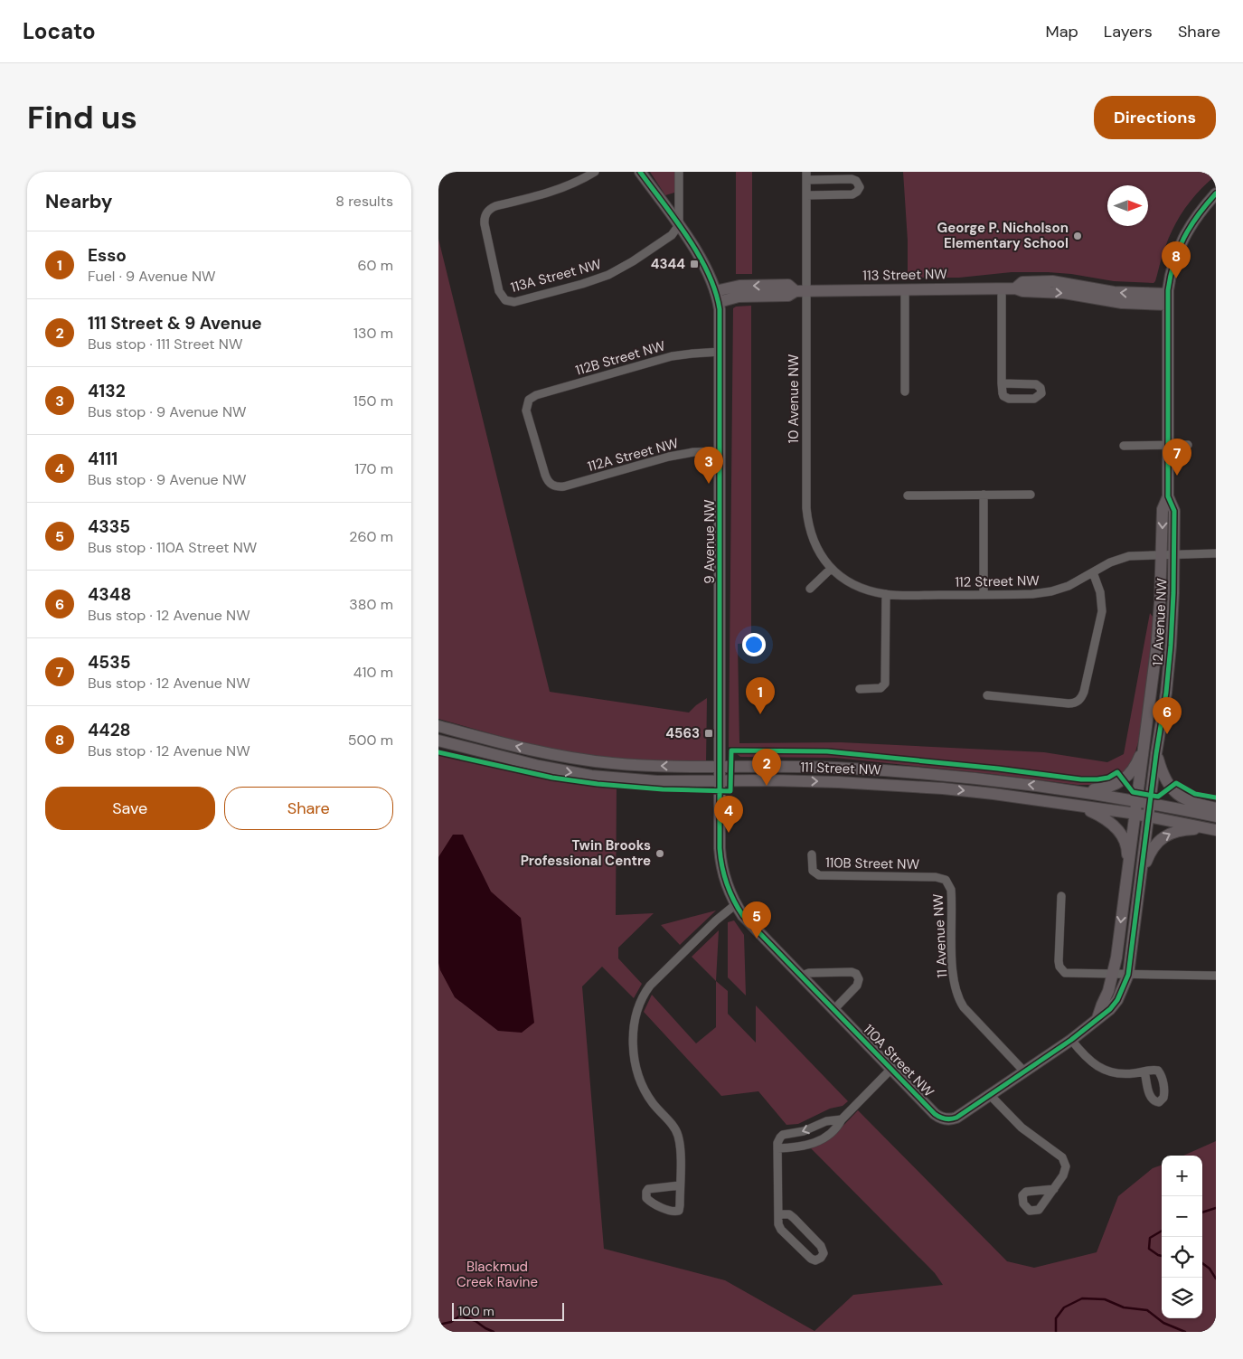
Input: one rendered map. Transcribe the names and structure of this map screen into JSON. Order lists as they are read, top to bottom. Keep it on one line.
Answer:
{"streets":{"street":["113 Street NW","113A Street NW","112B Street NW","10 Avenue NW","112A Street NW","9 Avenue NW","112 Street NW","12 Avenue NW","111 Street NW","110B Street NW","11 Avenue NW","110A Street NW"]},"crossings":[["113 Street NW","10 Avenue NW"],["113 Street NW","9 Avenue NW"],["113 Street NW","12 Avenue NW"],["113A Street NW","9 Avenue NW"],["112B Street NW","112A Street NW"],["112B Street NW","9 Avenue NW"],["10 Avenue NW","112 Street NW"],["112A Street NW","9 Avenue NW"],["9 Avenue NW","111 Street NW"],["9 Avenue NW","110A Street NW"],["112 Street NW","12 Avenue NW"],["12 Avenue NW","111 Street NW"],["12 Avenue NW","110A Street NW"],["110B Street NW","11 Avenue NW"],["11 Avenue NW","110A Street NW"]],"parks":["Blackmud Creek Ravine"],"places":{"other":["George P. Nicholson Elementary School","Twin Brooks Professional Centre"],"transit":["4344","4563"]},"scale_bar":"100 m","north":"right","page":{"header":"Locato","nav":["Map","Layers","Share"],"buttons":["Directions",["Save","Share"]],"title":"Find us","heading":["Nearby","8 results"],"list":[{"mark":"1","name":"Esso","note":"Fuel · 9 Avenue NW","value":"60 m"},{"mark":"2","name":"111 Street & 9 Avenue","note":"Bus stop · 111 Street NW","value":"130 m"},{"mark":"3","name":"4132","note":"Bus stop · 9 Avenue NW","value":"150 m"},{"mark":"4","name":"4111","note":"Bus stop · 9 Avenue NW","value":"170 m"},{"mark":"5","name":"4335","note":"Bus stop · 110A Street NW","value":"260 m"},{"mark":"6","name":"4348","note":"Bus stop · 12 Avenue NW","value":"380 m"},{"mark":"7","name":"4535","note":"Bus stop · 12 Avenue NW","value":"410 m"},{"mark":"8","name":"4428","note":"Bus stop · 12 Avenue NW","value":"500 m"}],"pins":["8","7","3","1","6","2","4","5"],"map_buttons":["+","−"],"scale":"100 m"}}
